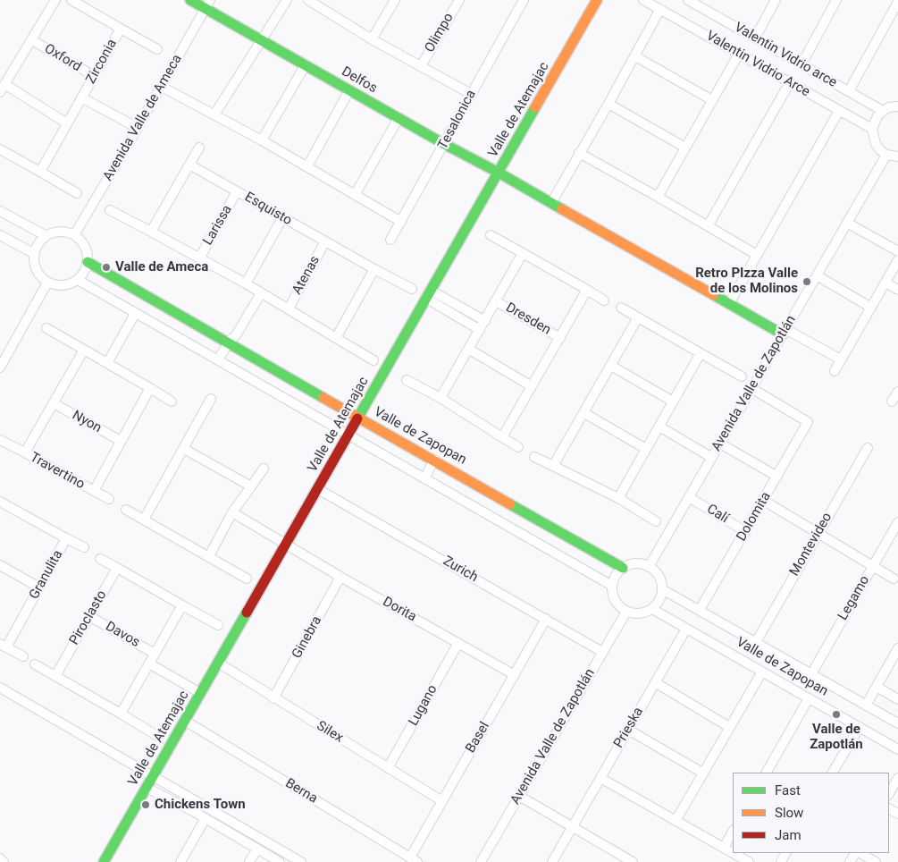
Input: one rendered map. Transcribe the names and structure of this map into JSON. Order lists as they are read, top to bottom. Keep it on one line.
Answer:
{"streets":{"street":["Olimpo","Valentin Vidrio arce","Oxford","Zirconia","Valentin Vidrio Arce","Delfos","Valle de Atemajac","Avenida Valle de Ameca","Tesalonica","Esquisto","Larissa","Atenas","Dresden","Avenida Valle de Zapotlán","Nyon","Valle de Zapopan","Travertino","Calí","Dolomita","Montevideo","Zurich","Granulita","Legamo","Dorita","Piroclasto","Davos","Ginebra","Lugano","Prieska","Silex","Basel","Berna"]},"crossings":[["Oxford","Zirconia"],["Zirconia","Avenida Valle de Ameca"],["Delfos","Valle de Atemajac"],["Delfos","Avenida Valle de Ameca"],["Delfos","Tesalonica"],["Delfos","Avenida Valle de Zapotlán"],["Valle de Atemajac","Valle de Zapopan"],["Valle de Atemajac","Zurich"],["Valle de Atemajac","Dorita"],["Valle de Atemajac","Silex"],["Valle de Atemajac","Berna"],["Avenida Valle de Ameca","Valle de Zapopan"],["Esquisto","Larissa"],["Esquisto","Atenas"],["Avenida Valle de Zapotlán","Valle de Zapopan"],["Avenida Valle de Zapotlán","Calí"],["Avenida Valle de Zapotlán","Dolomita"],["Avenida Valle de Zapotlán","Zurich"],["Nyon","Travertino"],["Valle de Zapopan","Dolomita"],["Valle de Zapopan","Montevideo"],["Valle de Zapopan","Legamo"],["Valle de Zapopan","Prieska"],["Calí","Dolomita"],["Zurich","Basel"],["Dorita","Ginebra"],["Dorita","Lugano"],["Dorita","Basel"],["Piroclasto","Davos"],["Ginebra","Silex"],["Lugano","Silex"],["Silex","Basel"],["Basel","Berna"]],"places":["Valle de Ameca","Retro PIzza Valle de los Molinos","Valle de Zapotlán","Chickens Town"],"legend":["Fast","Slow","Jam"]}
